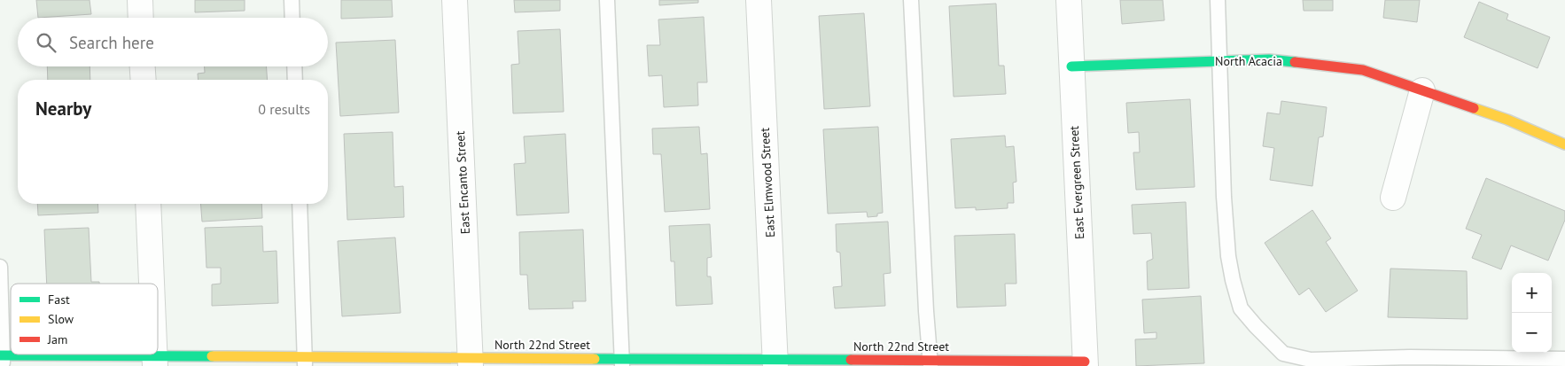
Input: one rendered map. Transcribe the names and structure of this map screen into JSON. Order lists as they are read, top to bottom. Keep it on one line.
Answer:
{"streets":{"street":["North Acacia","East Encanto Street","East Elmwood Street","East Evergreen Street","North 22nd Street"]},"crossings":[["North Acacia","East Evergreen Street"],["East Encanto Street","North 22nd Street"],["East Elmwood Street","North 22nd Street"],["East Evergreen Street","North 22nd Street"]],"legend":["Fast","Slow","Jam"],"page":{"search":"Search here","heading":["Nearby","0 results"],"map_buttons":["+","−"]}}
